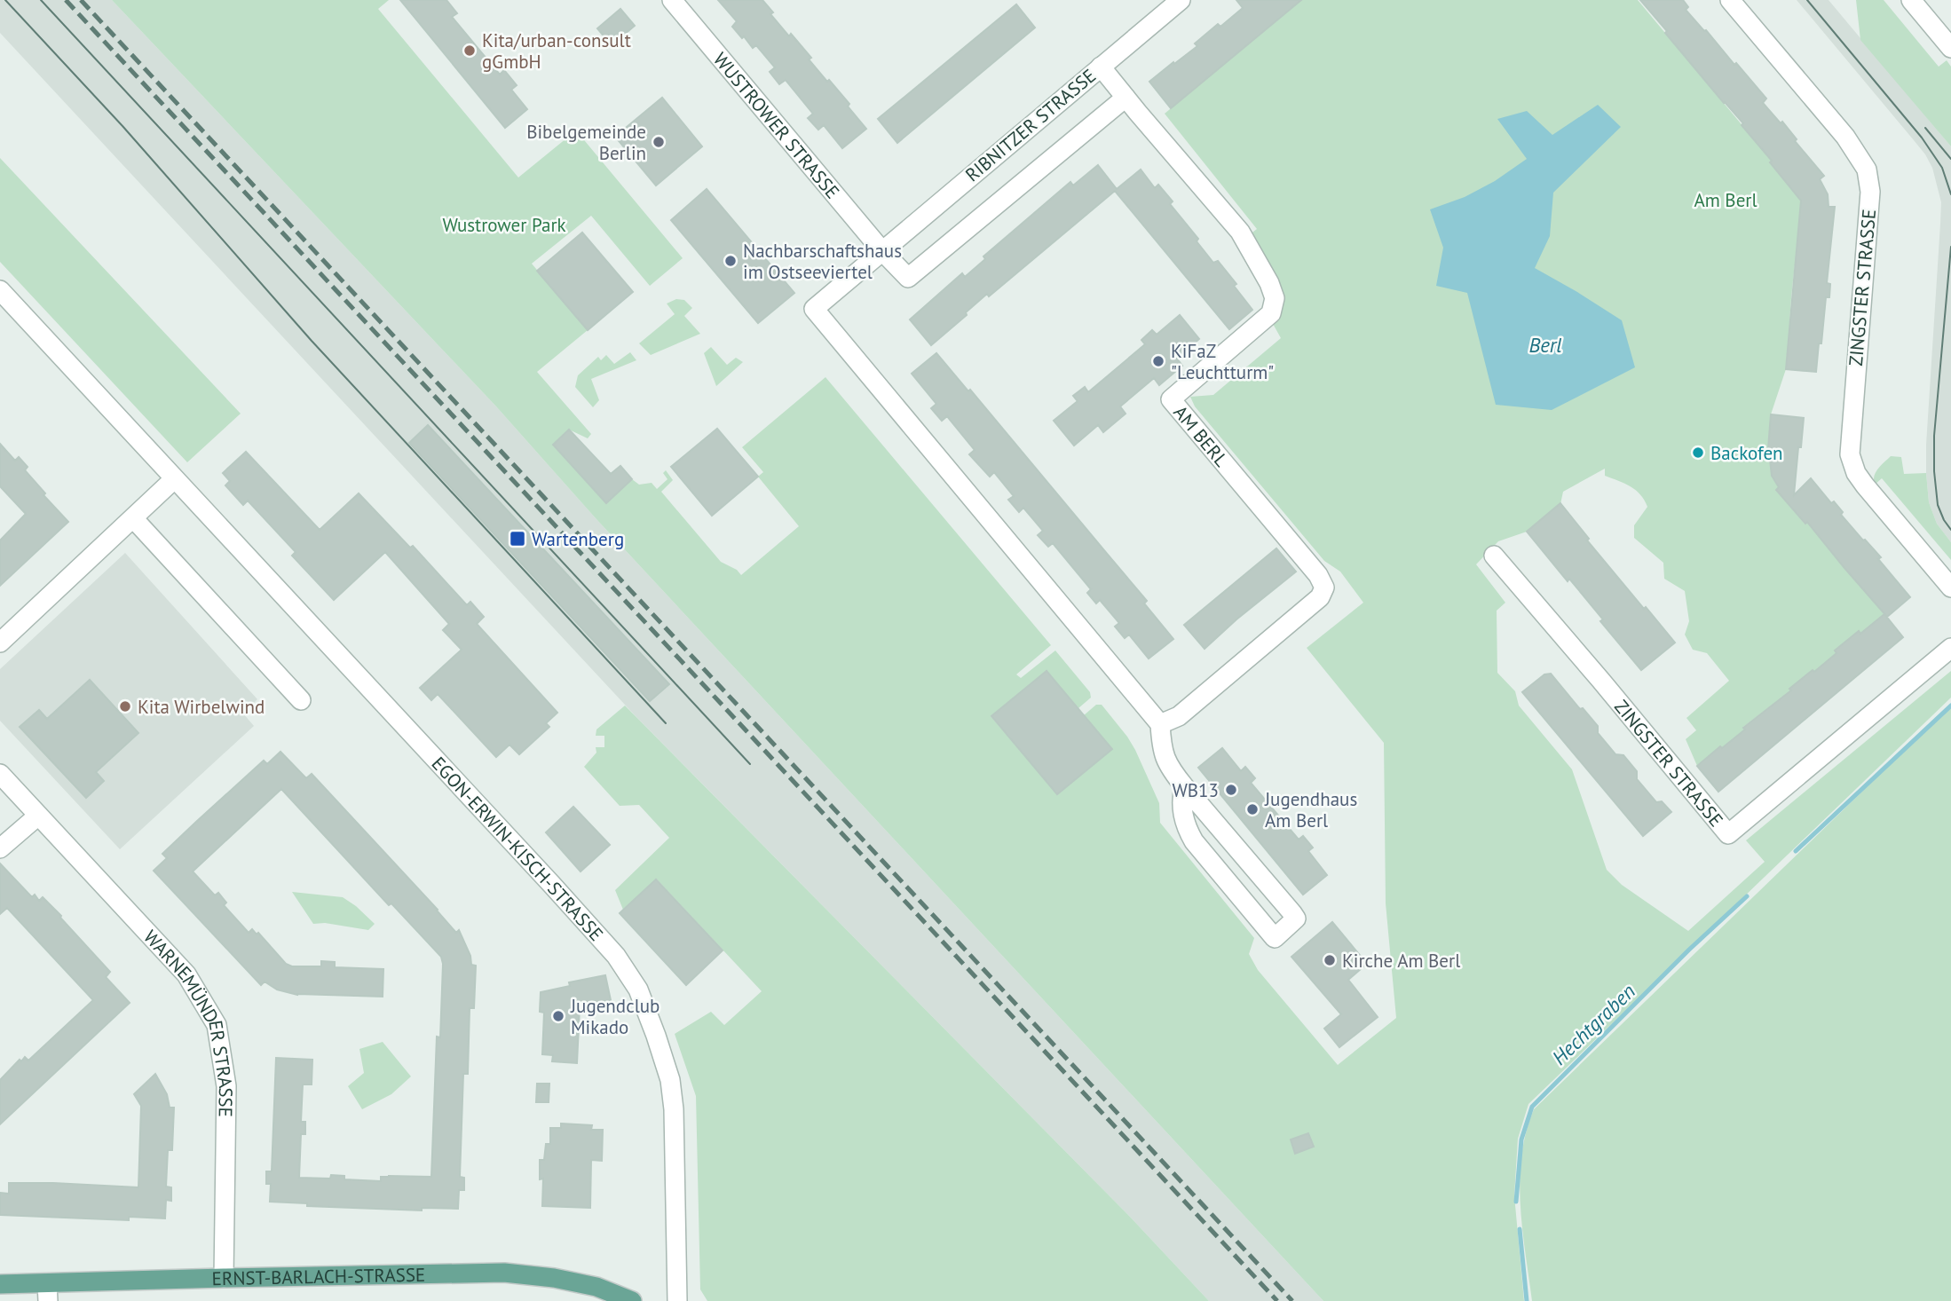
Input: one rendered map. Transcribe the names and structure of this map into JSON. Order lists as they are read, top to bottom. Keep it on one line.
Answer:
{"streets":{"main road":["ERNST-BARLACH-STRASSE"],"street":["WUSTROWER STRASSE","RIBNITZER STRASSE","ZINGSTER STRASSE","AM BERL","EGON-ERWIN-KISCH-STRASSE","WARNEMÜNDER STRASSE"]},"crossings":[["WUSTROWER STRASSE","RIBNITZER STRASSE"],["RIBNITZER STRASSE","AM BERL"],["WARNEMÜNDER STRASSE","ERNST-BARLACH-STRASSE"]],"water":["Berl","Hechtgraben"],"parks":["Am Berl","Wustrower Park"],"places":{"other":["Kita/urban-consult gGmbH","Bibelgemeinde Berlin","Nachbarschaftshaus im Ostseeviertel","KiFaZ \"Leuchtturm\"","Backofen","Kita Wirbelwind","WB13","Jugendhaus Am Berl","Kirche Am Berl","Jugendclub Mikado"],"transit":["Wartenberg"]}}
